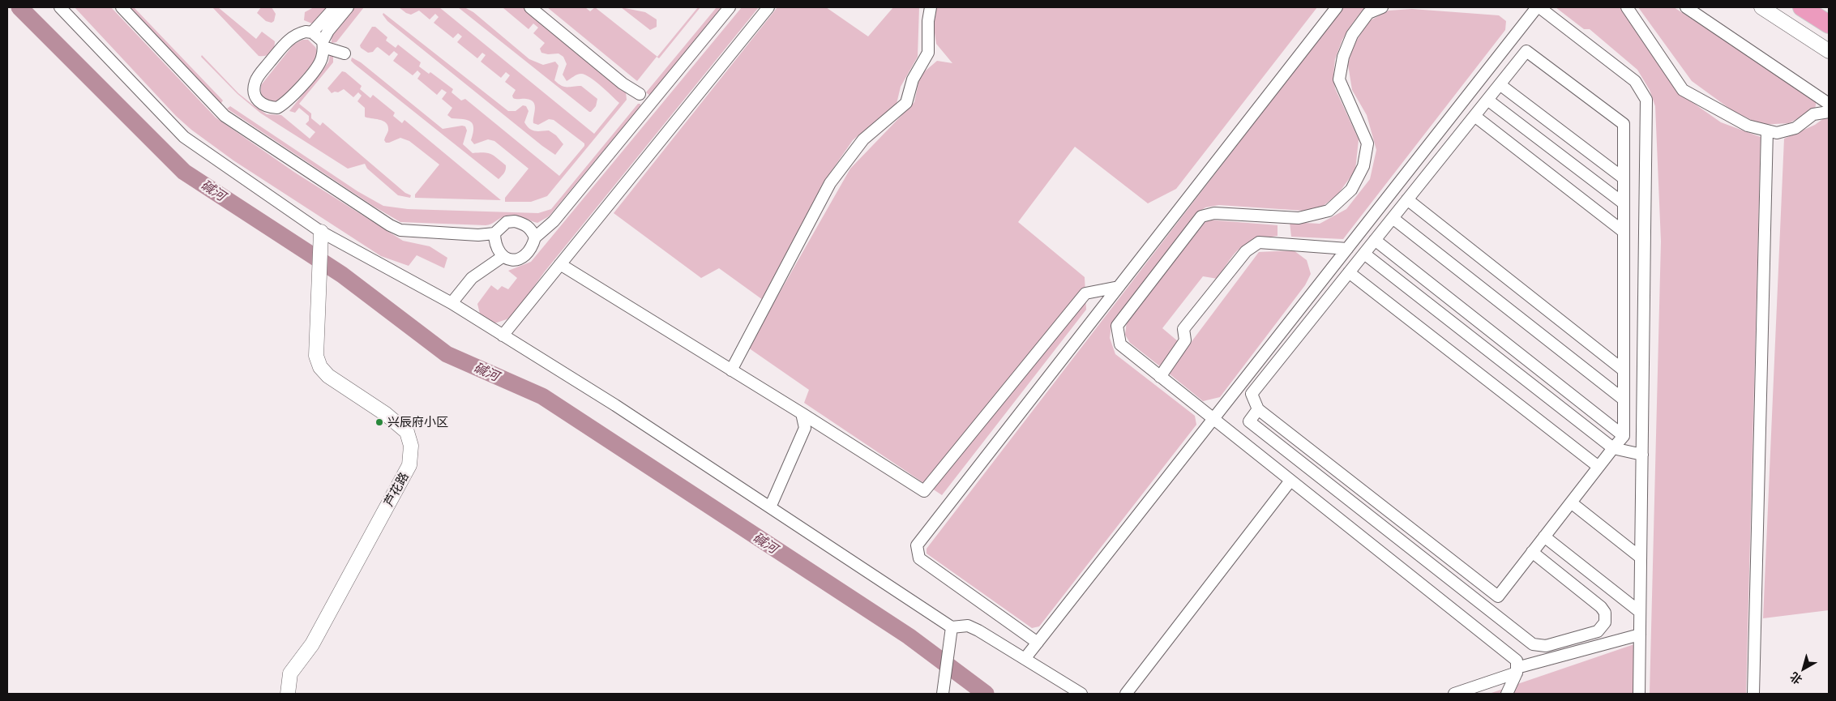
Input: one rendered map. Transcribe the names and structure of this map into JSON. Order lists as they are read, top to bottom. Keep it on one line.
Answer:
{"streets":{"street":["芦花路"]},"water":["碱河"],"places":["兴辰府小区"],"north":"bottom left"}
